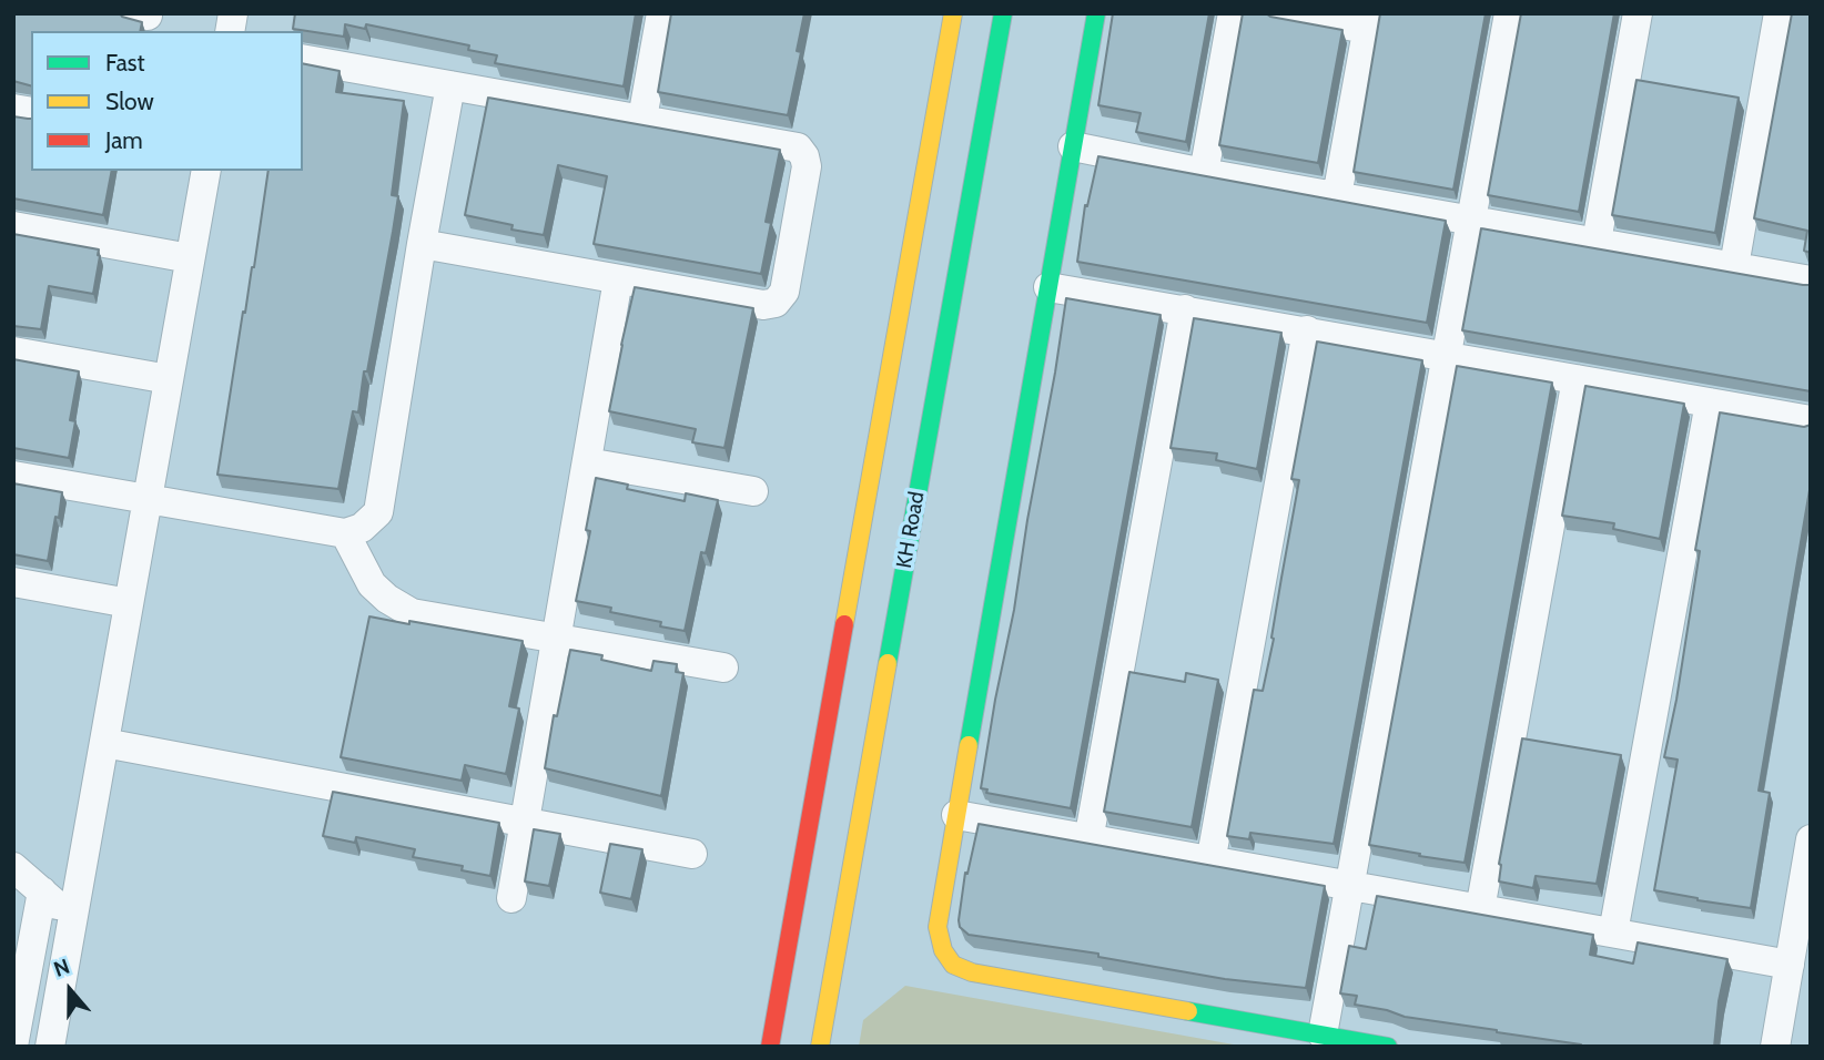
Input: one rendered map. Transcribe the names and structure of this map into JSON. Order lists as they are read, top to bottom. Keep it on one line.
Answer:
{"streets":{"main road":["KH Road"]},"legend":["Fast","Slow","Jam"],"north":"top"}
